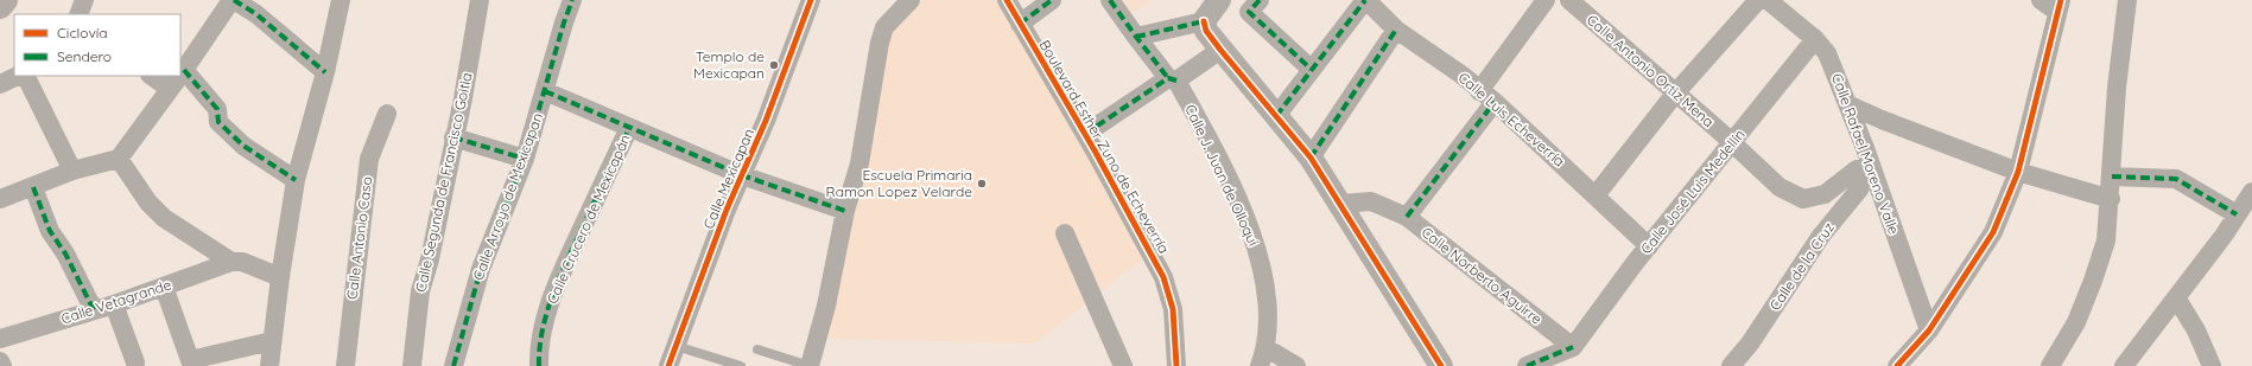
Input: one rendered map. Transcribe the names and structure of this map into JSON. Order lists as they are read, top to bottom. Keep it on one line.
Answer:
{"streets":{"street":["Calle Antonio Ortiz Mena","Calle Luis Echeverría","Boulevard Esther Zuno de Echeverría","Calle Rafael Moreno Valle","Calle J. Juan de Olloqui","Calle Mexicapan","Calle Segunda de Francisco Goitia","Calle José Luis Medellín","Calle Arroyo de Mexicapan","Calle Crucero de Mexicapán","Calle Antonio Caso","Calle de la Cruz","Calle Norberto Aguirre","Calle Vetagrande"]},"crossings":[["Calle Antonio Ortiz Mena","Calle Rafael Moreno Valle"],["Calle Antonio Ortiz Mena","Calle José Luis Medellín"],["Calle Antonio Ortiz Mena","Calle de la Cruz"],["Calle Luis Echeverría","Calle José Luis Medellín"],["Calle Rafael Moreno Valle","Calle José Luis Medellín"],["Calle Rafael Moreno Valle","Calle de la Cruz"],["Calle José Luis Medellín","Calle Norberto Aguirre"]],"places":["Templo de Mexicapan","Escuela Primaria Ramon Lopez Velarde"],"legend":["Ciclovía","Sendero"]}
